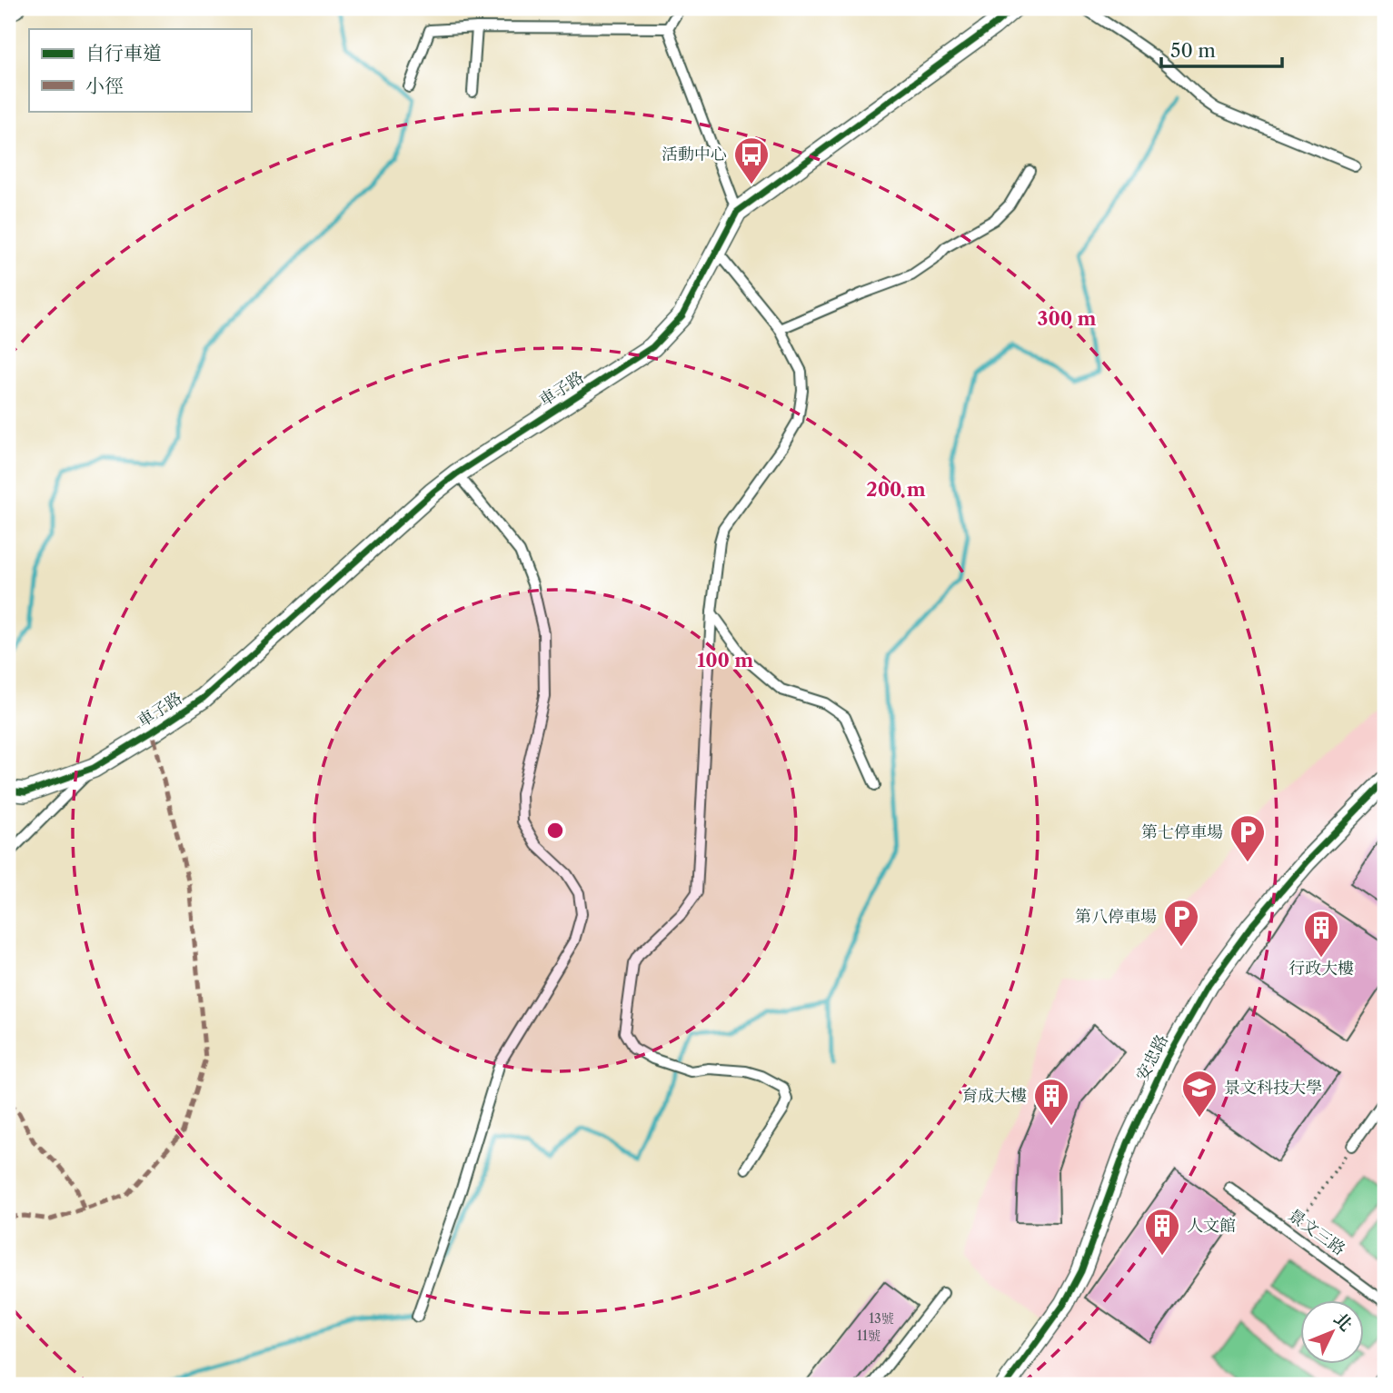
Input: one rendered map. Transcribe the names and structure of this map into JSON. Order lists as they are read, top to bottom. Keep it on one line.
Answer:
{"streets":{"street":["車子路","安忠路"],"lane":["景文三路"]},"places":{"bus stop":["活動中心"],"parking":["第七停車場","第八停車場"],"building":["行政大樓","育成大樓","人文館"],"school or university":["景文科技大學"]},"house_numbers":["13號","11號"],"legend":["自行車道","小徑"],"scale_bar":"50 m","north":"top right","rings":["300 m","200 m","100 m"]}
